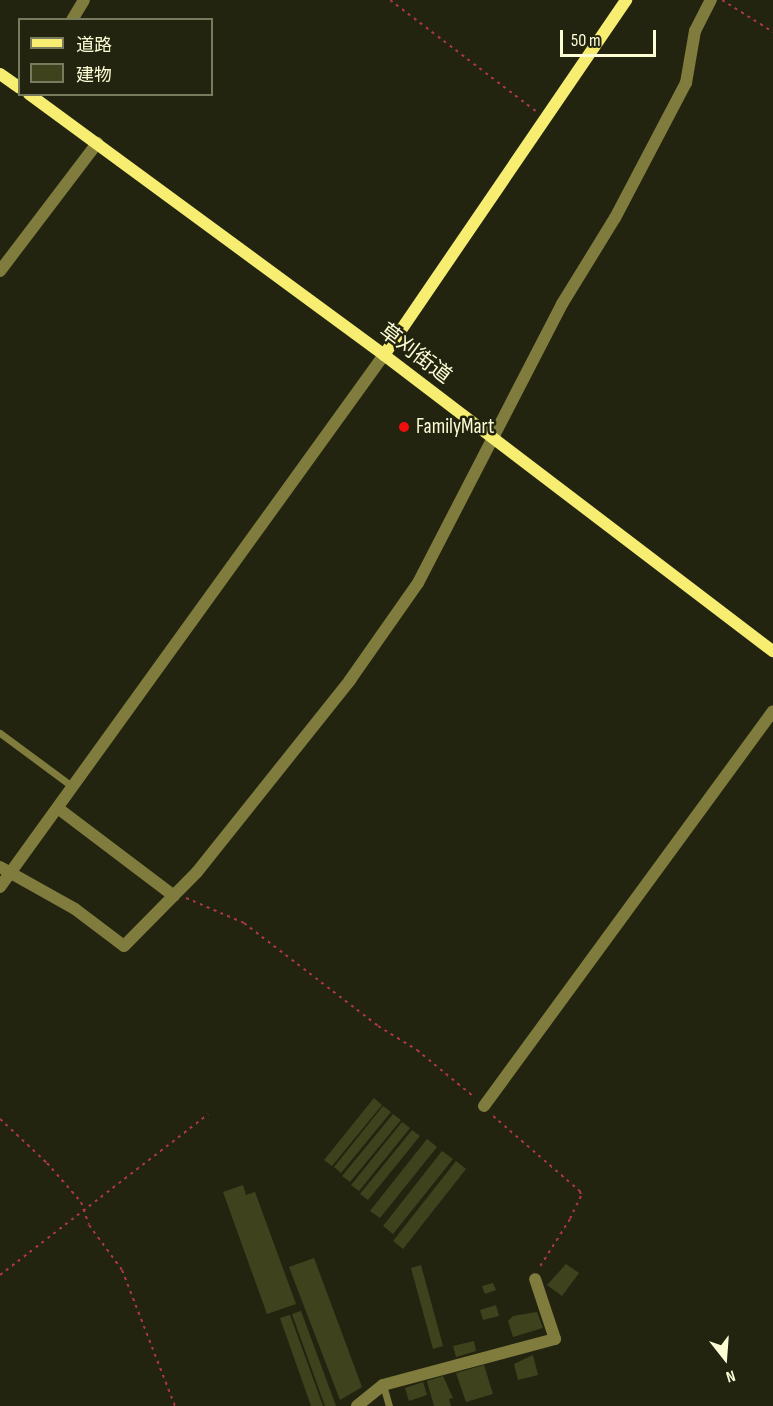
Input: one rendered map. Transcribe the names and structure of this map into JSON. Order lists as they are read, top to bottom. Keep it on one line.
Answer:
{"streets":{"street":["草刈街道"]},"places":["FamilyMart"],"legend":["道路","建物"],"scale_bar":"50 m","north":"bottom"}
